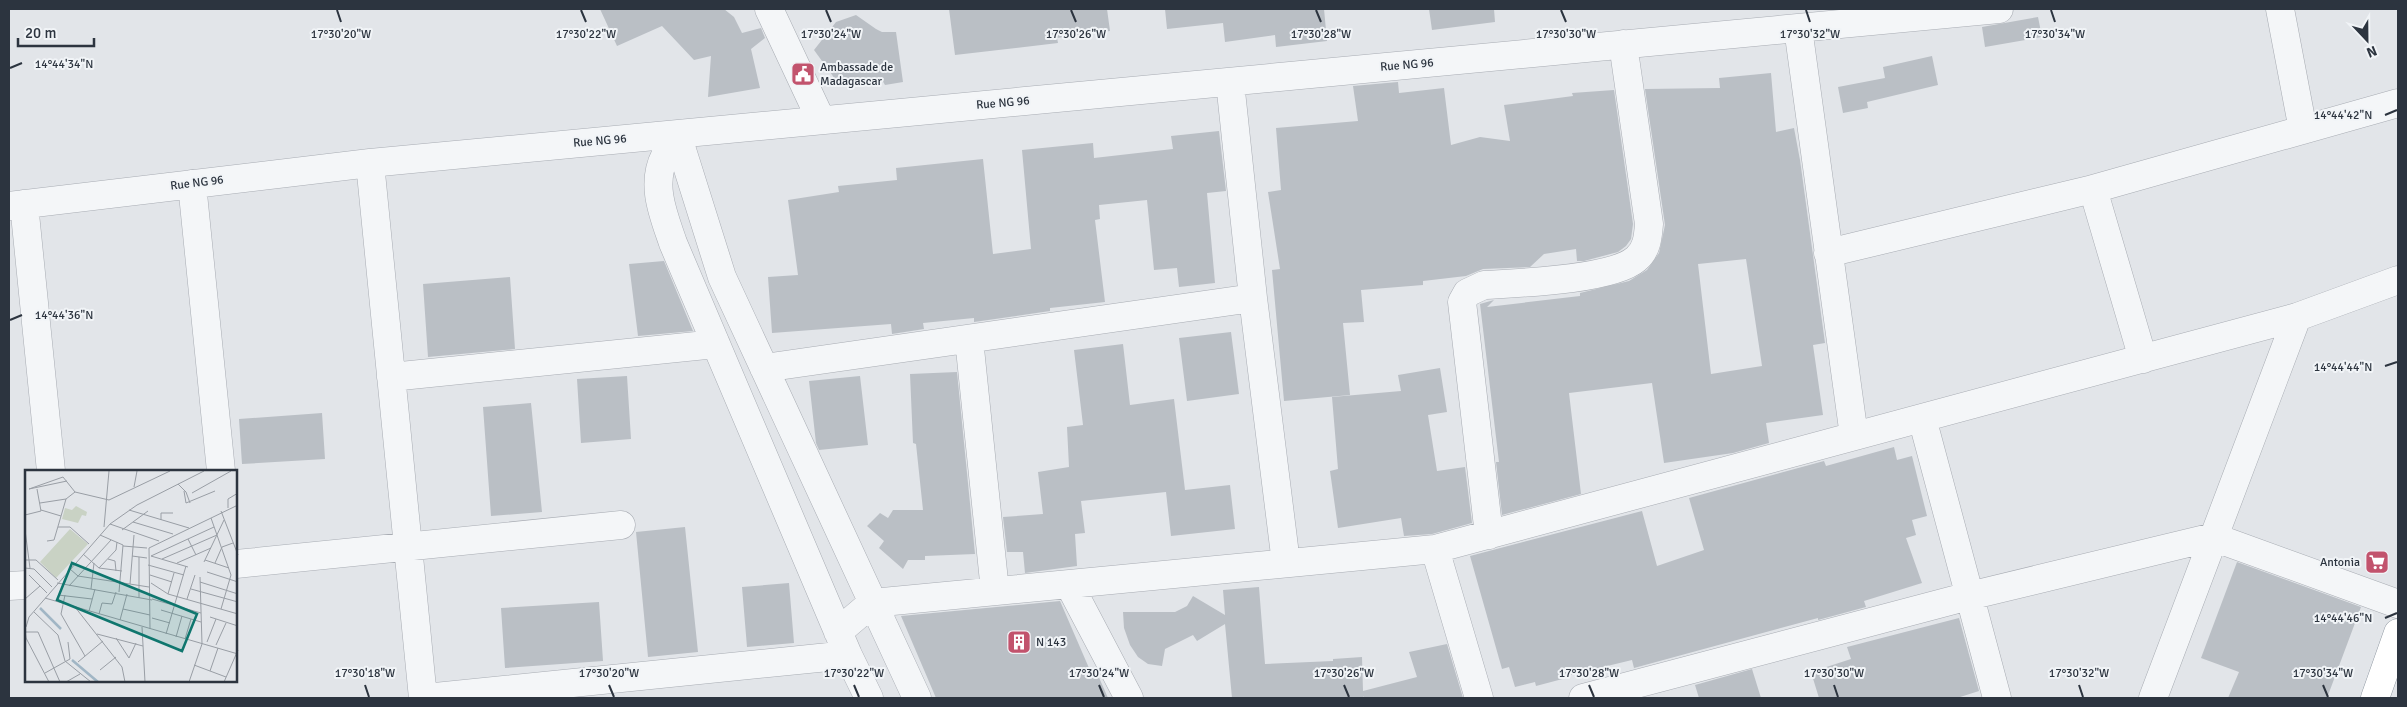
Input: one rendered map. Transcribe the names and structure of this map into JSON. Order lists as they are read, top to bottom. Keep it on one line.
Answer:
{"streets":{"street":["Rue NG 96"]},"places":{"public building":["Ambassade de Madagascar"],"supermarket":["Antonia"],"building":["N 143"]},"scale_bar":"20 m","north":"bottom","coordinates":["17°30'20\"W","17°30'22\"W","17°30'24\"W","17°30'28\"W","17°30'30\"W","17°30'32\"W","17°30'34\"W","17°30'26\"W","14°44'34\"N","14°44'42\"N","14°44'36\"N","14°44'44\"N","14°44'46\"N","17°30'18\"W"]}
